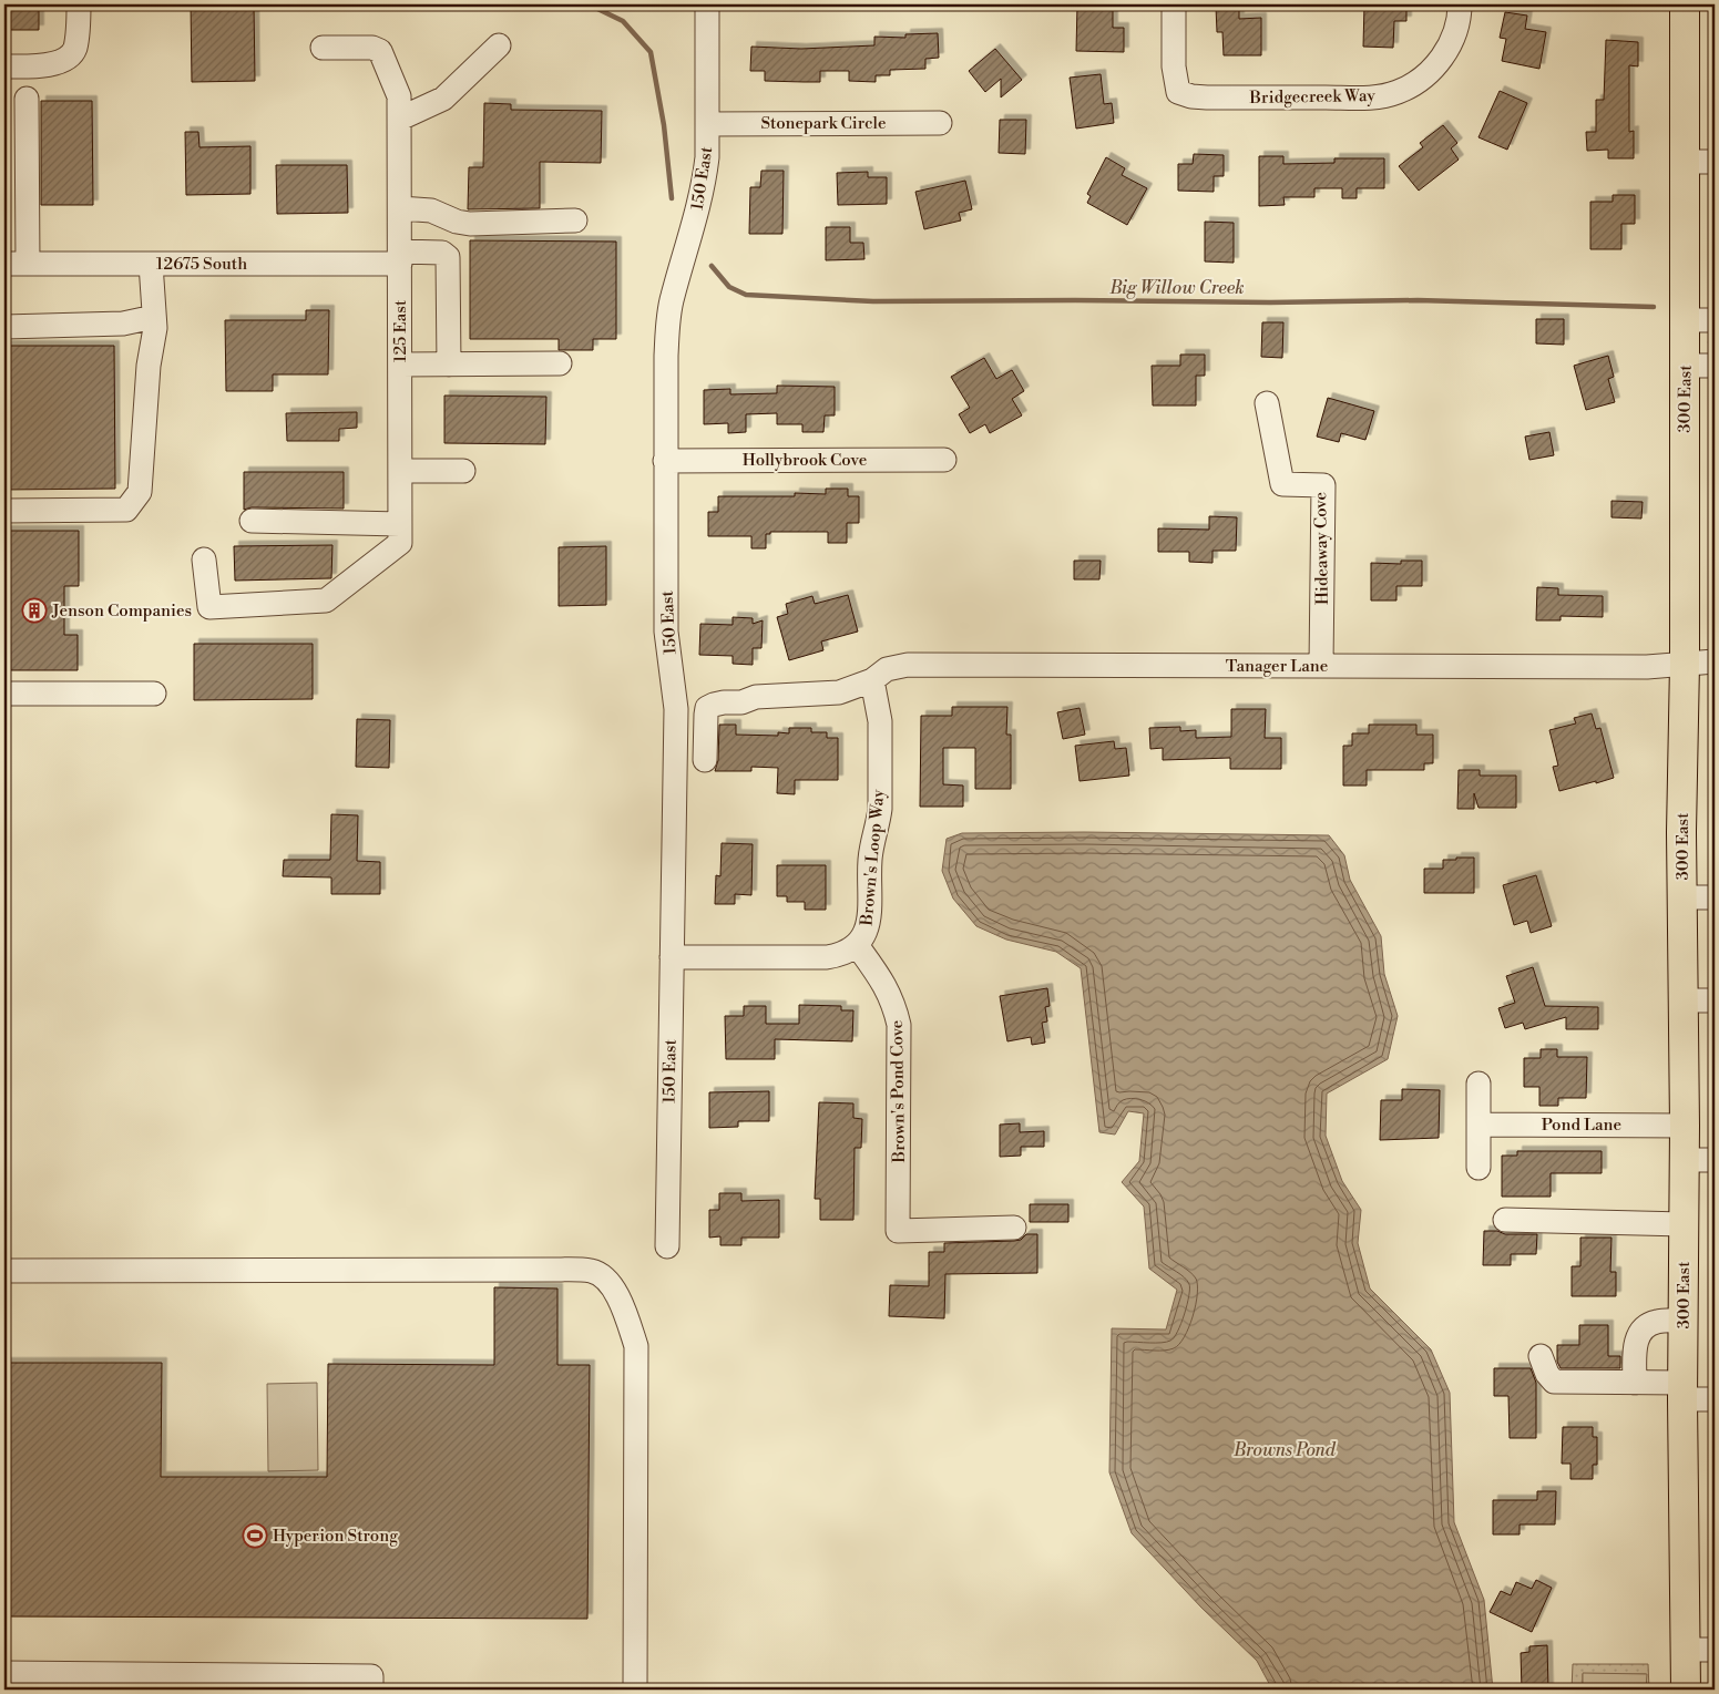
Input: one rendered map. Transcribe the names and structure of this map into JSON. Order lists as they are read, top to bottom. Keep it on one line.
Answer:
{"streets":{"main road":["300 East"],"street":["Bridgecreek Way","Stonepark Circle","150 East","12675 South","125 East","Hollybrook Cove","Hideaway Cove","Tanager Lane","Brown's Loop Way","Brown's Pond Cove","Pond Lane"]},"crossings":[["Stonepark Circle","150 East"],["150 East","Hollybrook Cove"],["150 East","Brown's Loop Way"],["12675 South","125 East"],["300 East","Tanager Lane"],["300 East","Pond Lane"],["Hideaway Cove","Tanager Lane"],["Tanager Lane","Brown's Loop Way"],["Brown's Loop Way","Brown's Pond Cove"]],"water":["Big Willow Creek","Browns Pond"],"places":{"building":["Jenson Companies"],"sports":["Hyperion Strong"]}}
